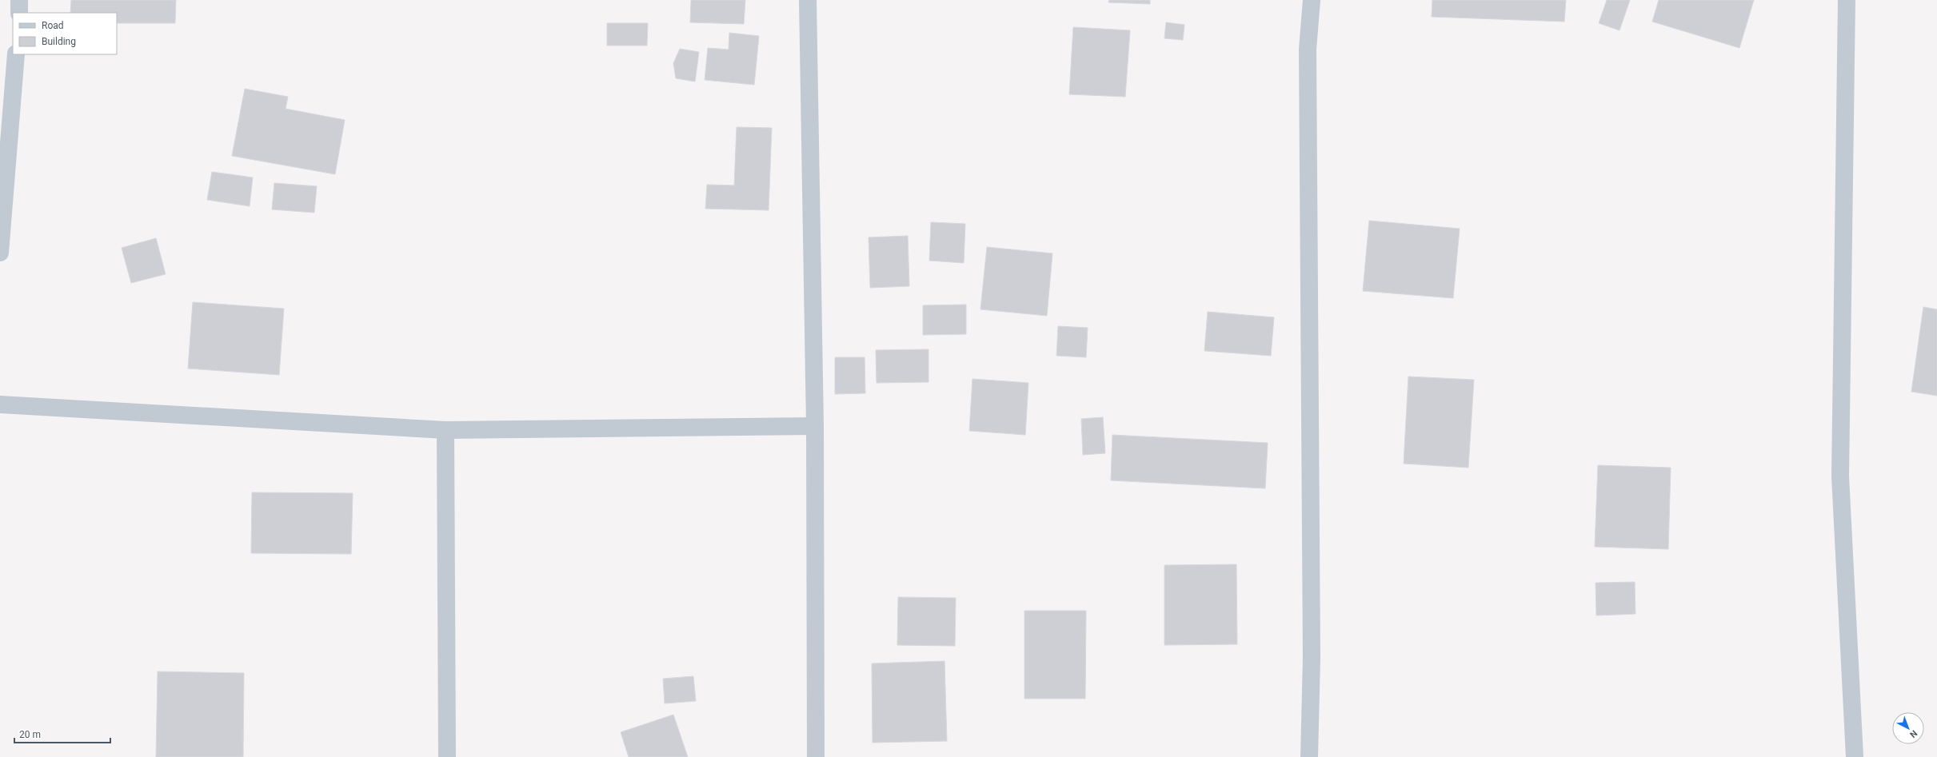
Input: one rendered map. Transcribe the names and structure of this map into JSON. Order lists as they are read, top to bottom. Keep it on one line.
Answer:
{"legend":["Road","Building"],"scale_bar":"20 m","north":"bottom right"}
